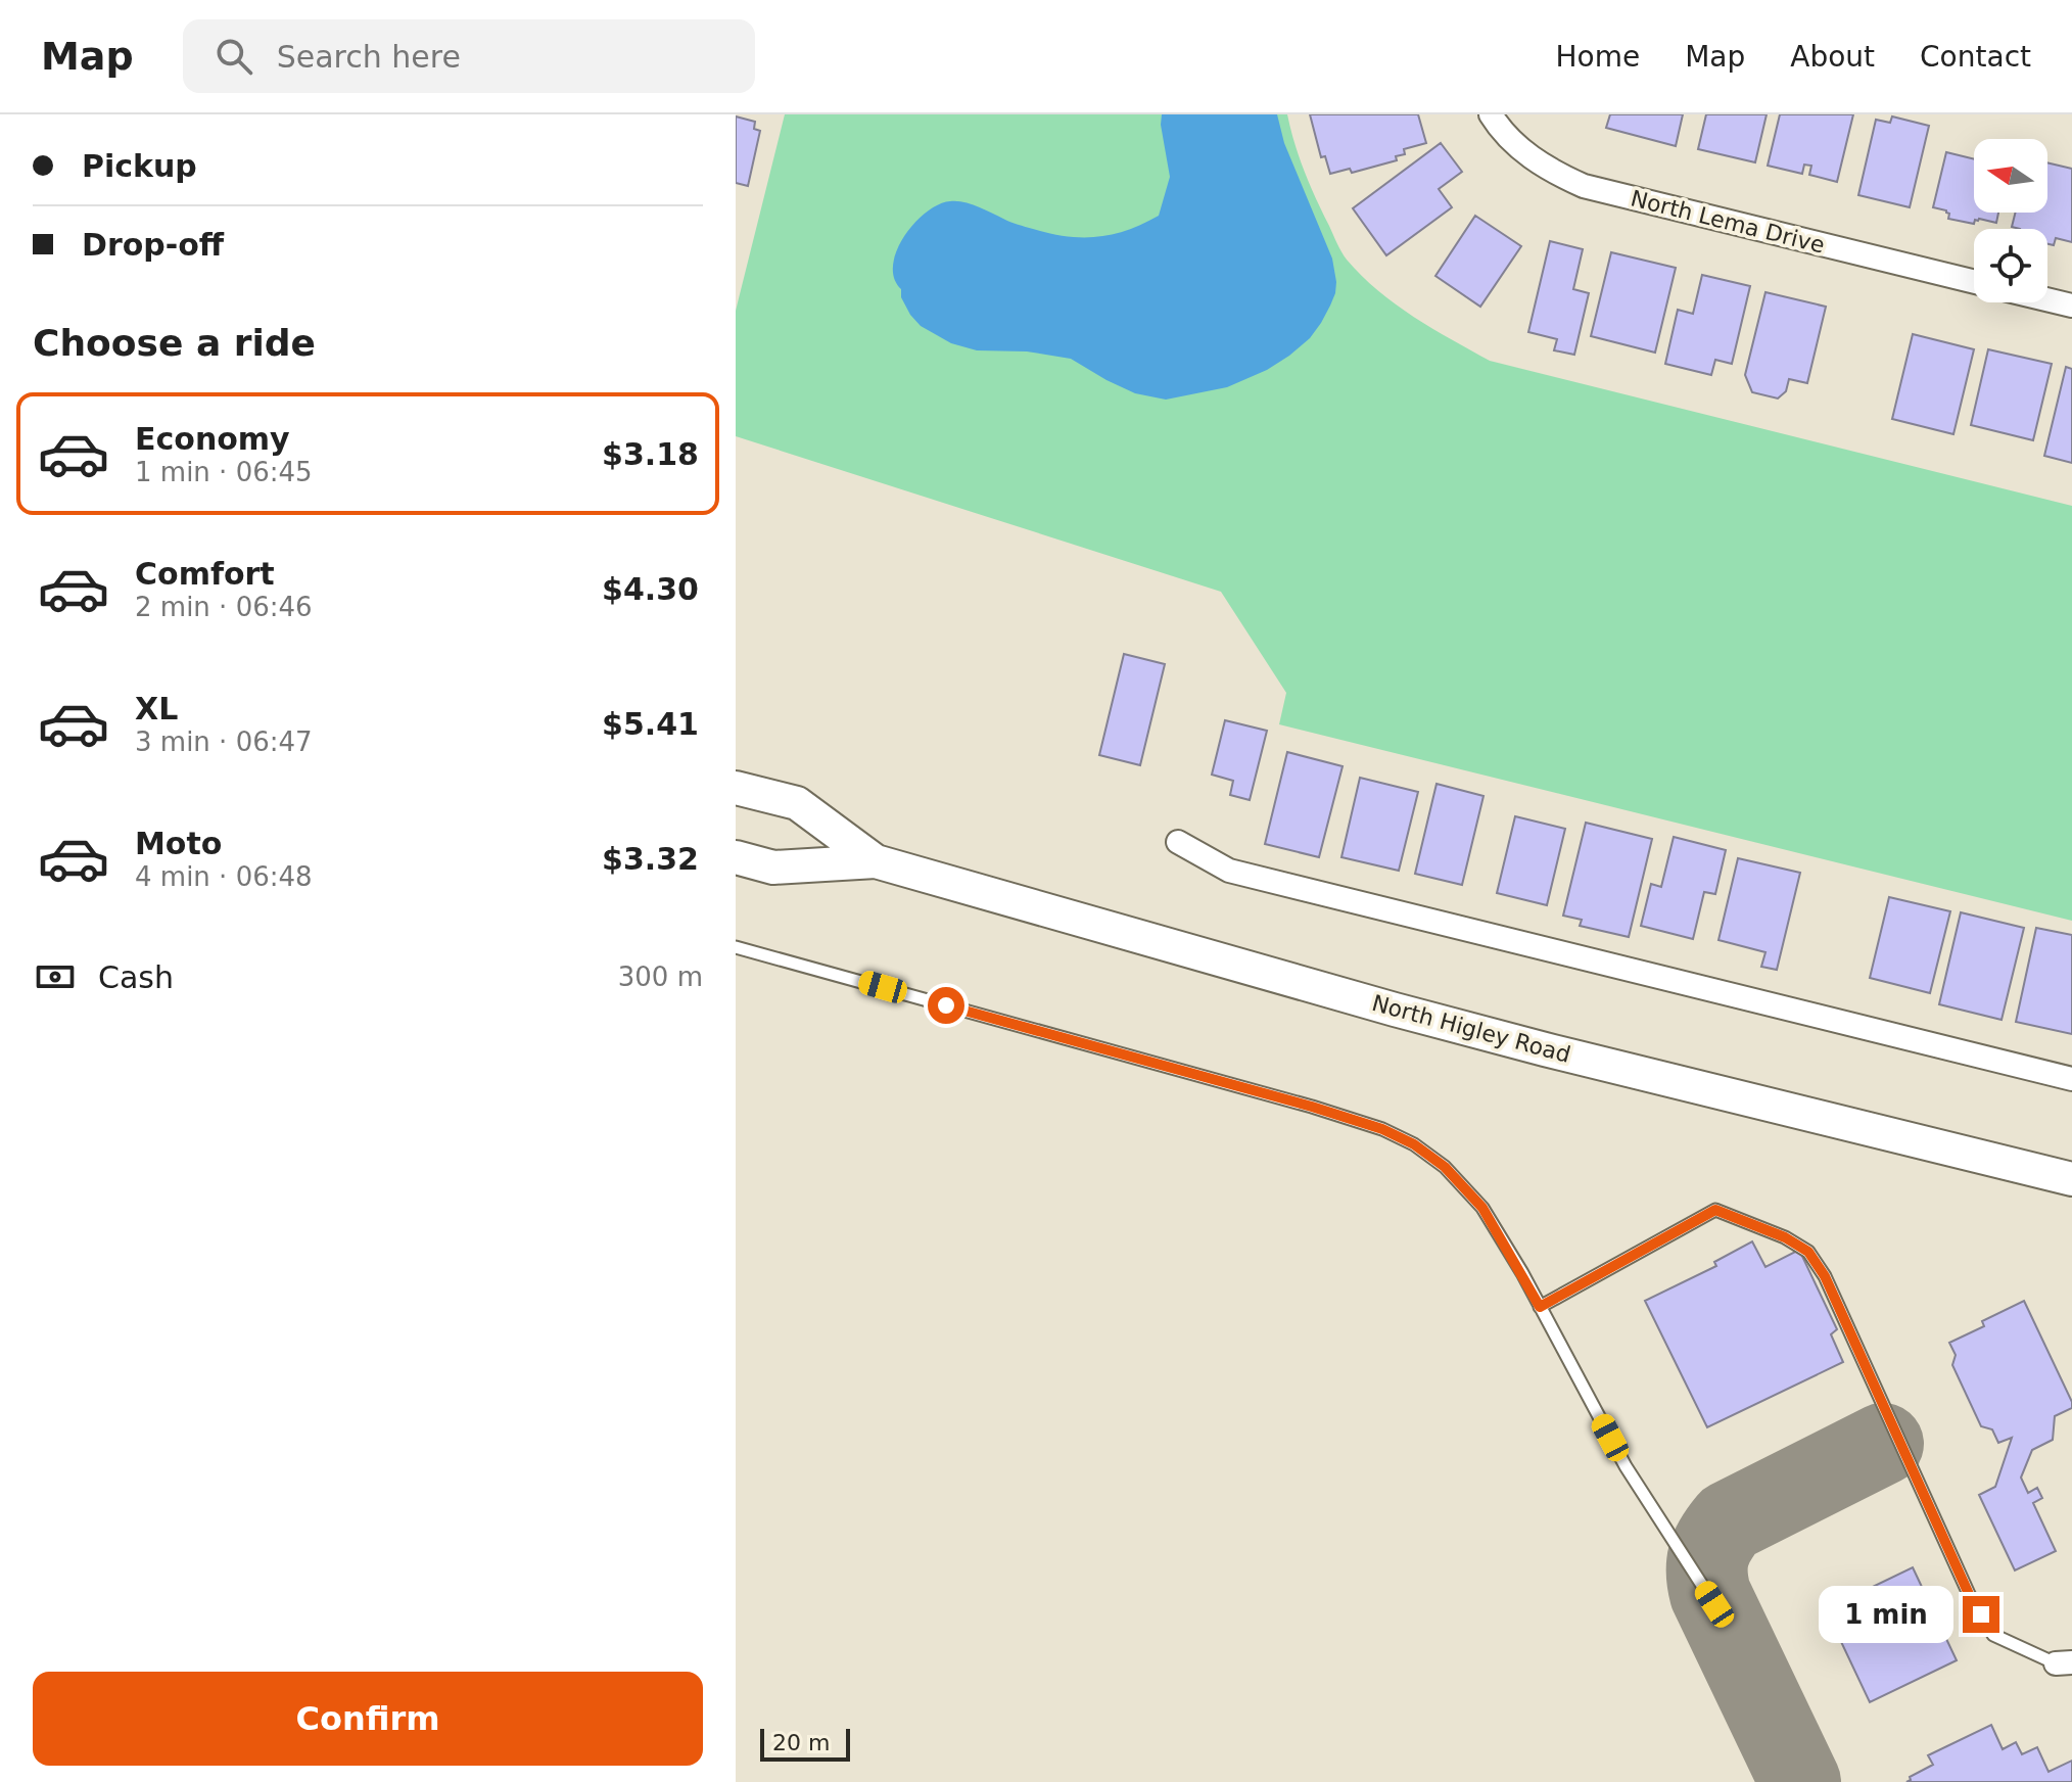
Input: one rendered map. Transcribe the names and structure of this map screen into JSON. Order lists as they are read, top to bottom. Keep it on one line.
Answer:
{"streets":{"main road":["North Higley Road"],"street":["North Lema Drive"]},"scale_bar":"20 m","north":"left","page":{"header":"Map","search":"Search here","nav":["Home","Map","About","Contact"],"banner":["Pickup","Drop-off"],"heading":"Choose a ride","list":[{"name":"Economy","note":"1 min · 06:45","value":"$3.18"},{"name":"Comfort","note":"2 min · 06:46","value":"$4.30"},{"name":"XL","note":"3 min · 06:47","value":"$5.41"},{"name":"Moto","note":"4 min · 06:48","value":"$3.32"}],"pay":["Cash","300 m"],"bubble":"1 min","buttons":"Confirm","scale":"20 m"}}
